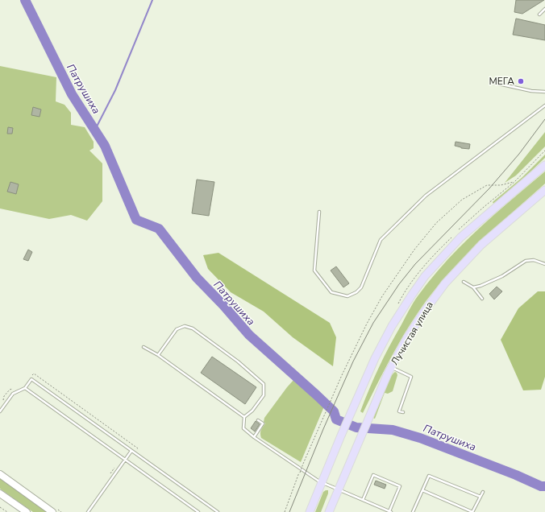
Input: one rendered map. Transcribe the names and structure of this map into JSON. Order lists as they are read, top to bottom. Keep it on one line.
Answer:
{"streets":{"main road":["Лучистая улица"]},"water":["Патрушиха"],"places":["МЕГА"]}
